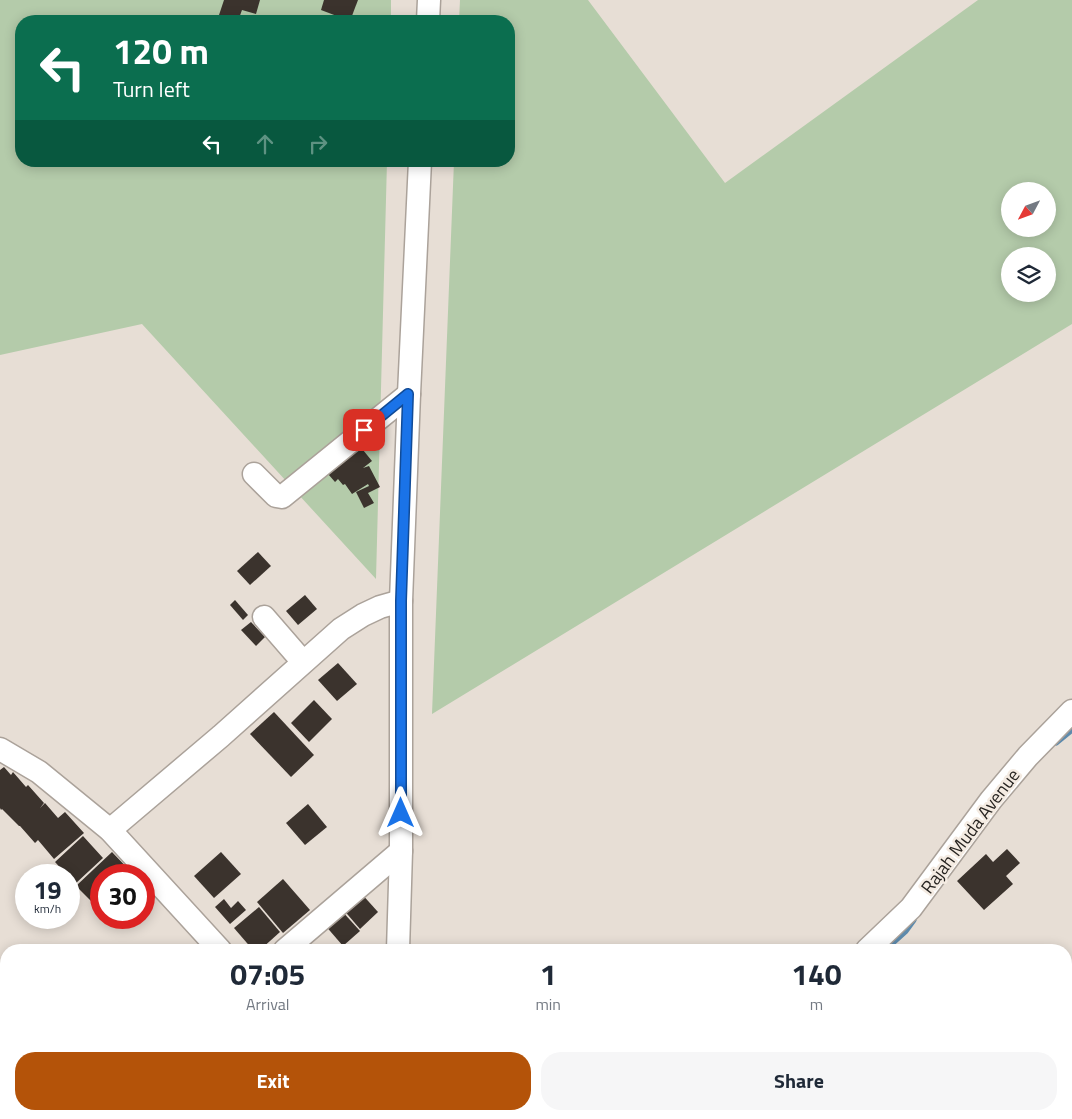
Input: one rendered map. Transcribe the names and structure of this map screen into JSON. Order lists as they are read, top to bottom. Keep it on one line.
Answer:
{"streets":{"street":["Rajah Muda Avenue"]},"north":"bottom left","page":{"turn":["120 m","Turn left"],"speed":"19 km/h","limit":"30","eta":["07:05","Arrival","1","min","140","m"],"buttons":["Exit","Share"]}}
